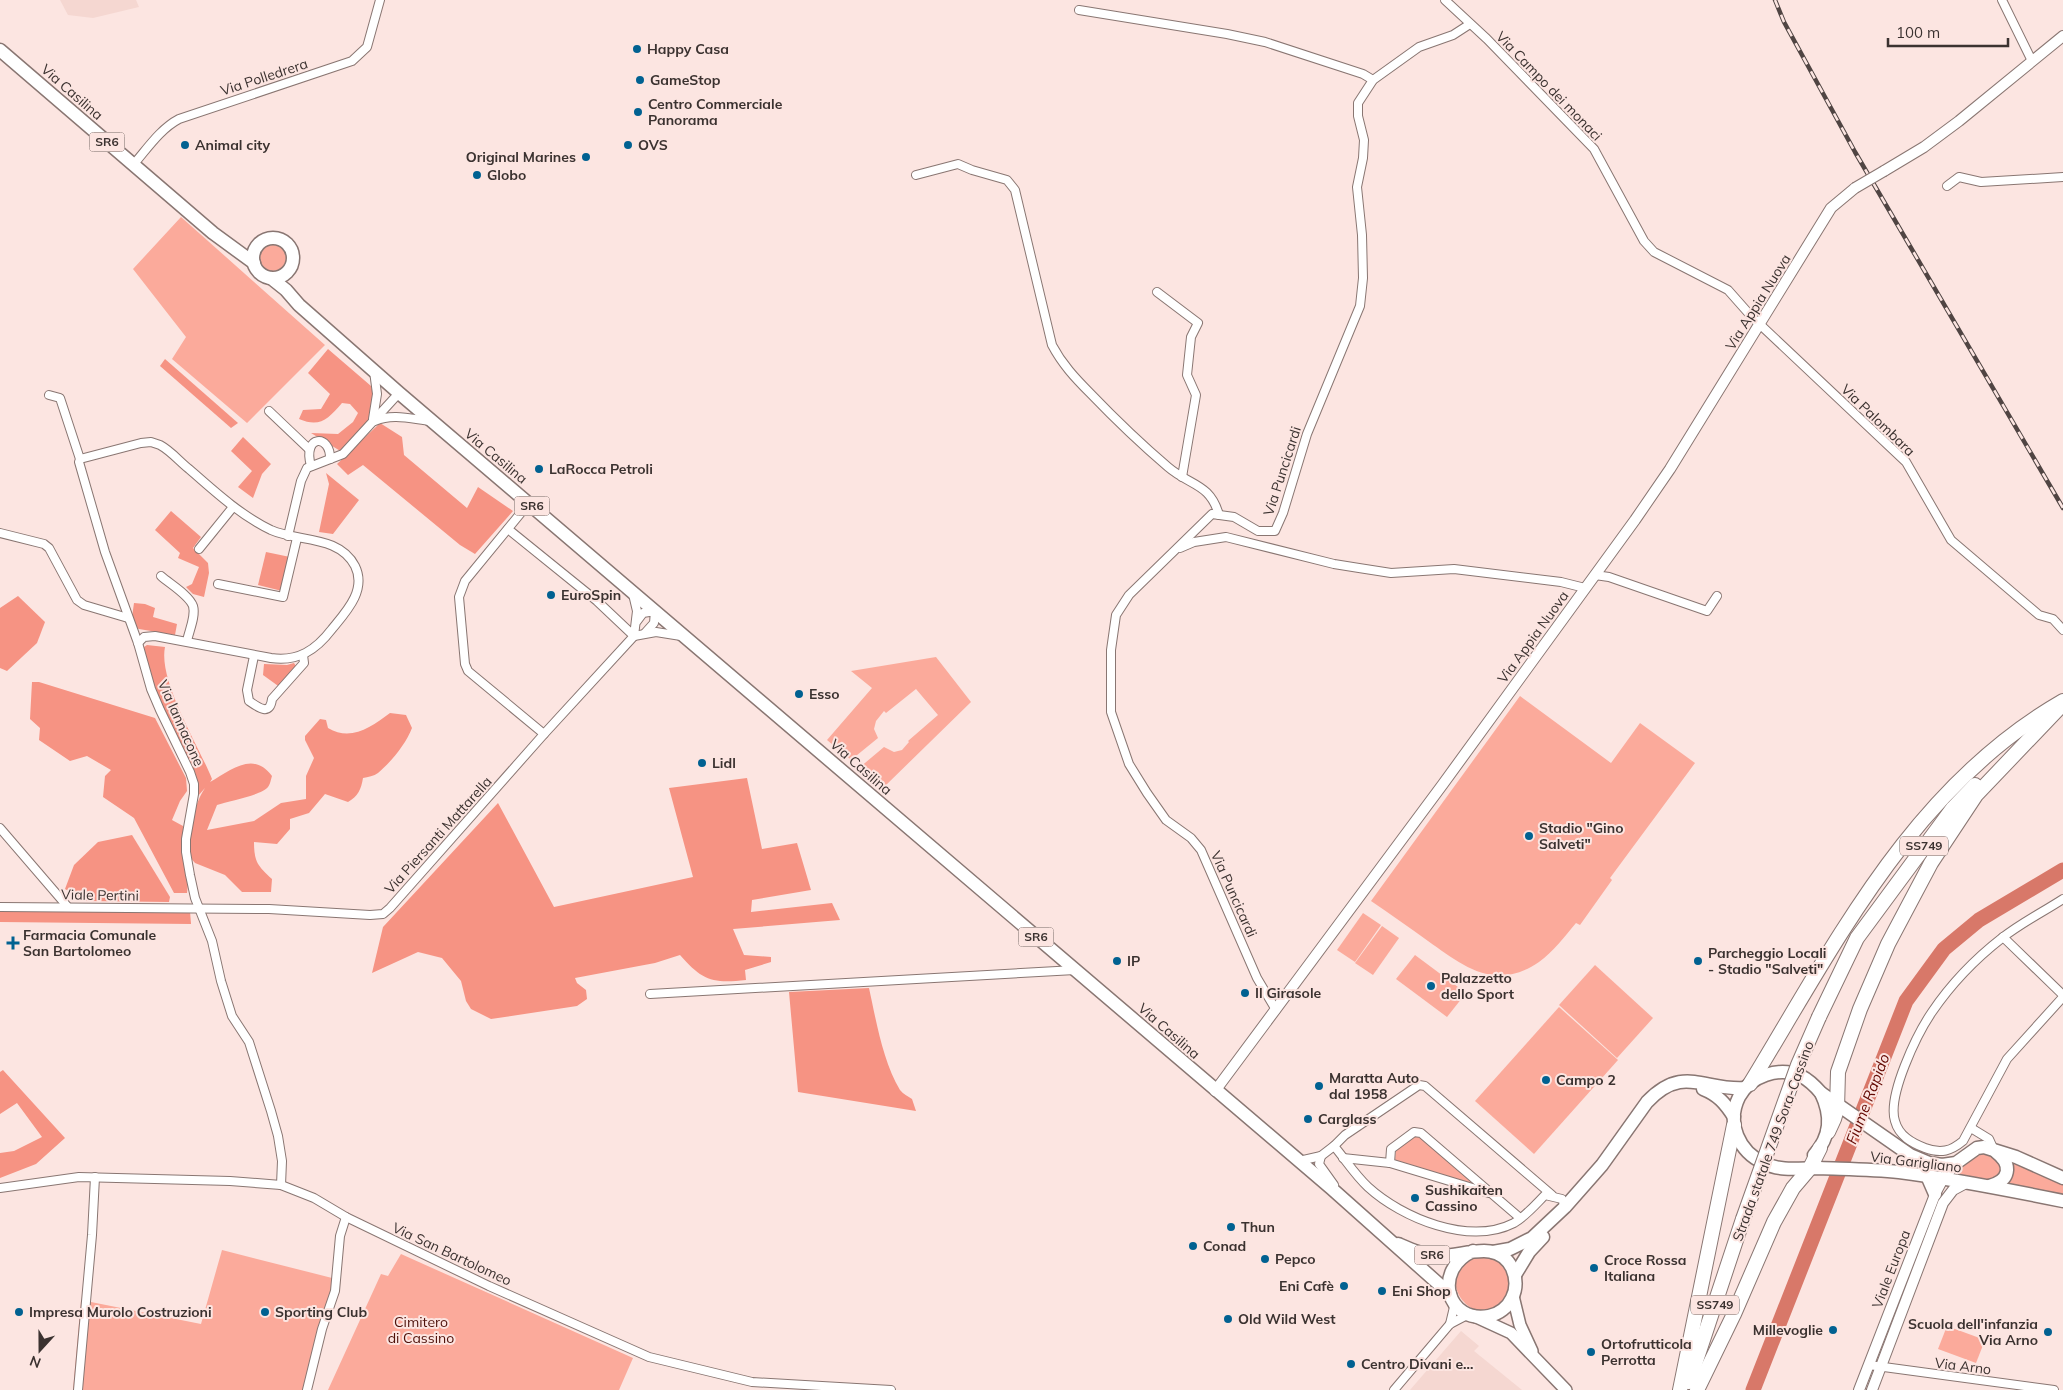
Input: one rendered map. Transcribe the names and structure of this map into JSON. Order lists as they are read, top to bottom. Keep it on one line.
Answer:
{"streets":{"highway":["SS749","Strada statale 749 Sora-Cassino"],"main road":["Via Casilina","SR6","Via Garigliano"],"street":["Via Polledrera","Via Campo dei monaci","Via Appia Nuova","Via Palombara","Via Puncicardi","Via Iannacone","Via Piersanti Mattarella","Viale Pertini","Via San Bartolomeo","Viale Europa","Via Arno"]},"crossings":[["Via Polledrera","Via Casilina"],["Via Campo dei monaci","Via Palombara"],["Via Campo dei monaci","Via Puncicardi"],["Via Casilina","SR6"],["Via Casilina","Via Appia Nuova"],["Via Appia Nuova","Via Palombara"],["Via Appia Nuova","Via Puncicardi"],["Via Iannacone","Via Piersanti Mattarella"],["Via Iannacone","Viale Pertini"],["Via Iannacone","Via San Bartolomeo"],["Via Piersanti Mattarella","Viale Pertini"],["Via Garigliano","Viale Europa"],["Viale Europa","Via Arno"]],"water":["Fiume Rapido"],"parks":["Cimitero di Cassino"],"places":{"other":["Happy Casa","GameStop","Centro Commerciale Panorama","Animal city","OVS","Original Marines","Globo","LaRocca Petroli","EuroSpin","Esso","Lidl","Stadio \"Gino Salveti\"","IP","Parcheggio Locali - Stadio \"Salveti\"","Palazzetto dello Sport","Il Girasole","Campo 2","Maratta Auto dal 1958","Carglass","Sushikaiten Cassino","Thun","Conad","Pepco","Croce Rossa Italiana","Eni Cafè","Eni Shop","Impresa Murolo Costruzioni","Sporting Club","Old Wild West","Millevoglie","Scuola dell'infanzia Via Arno","Ortofrutticola Perrotta","Centro Divani e…"],"health":["Farmacia Comunale San Bartolomeo"]},"scale_bar":"100 m","north":"bottom"}
